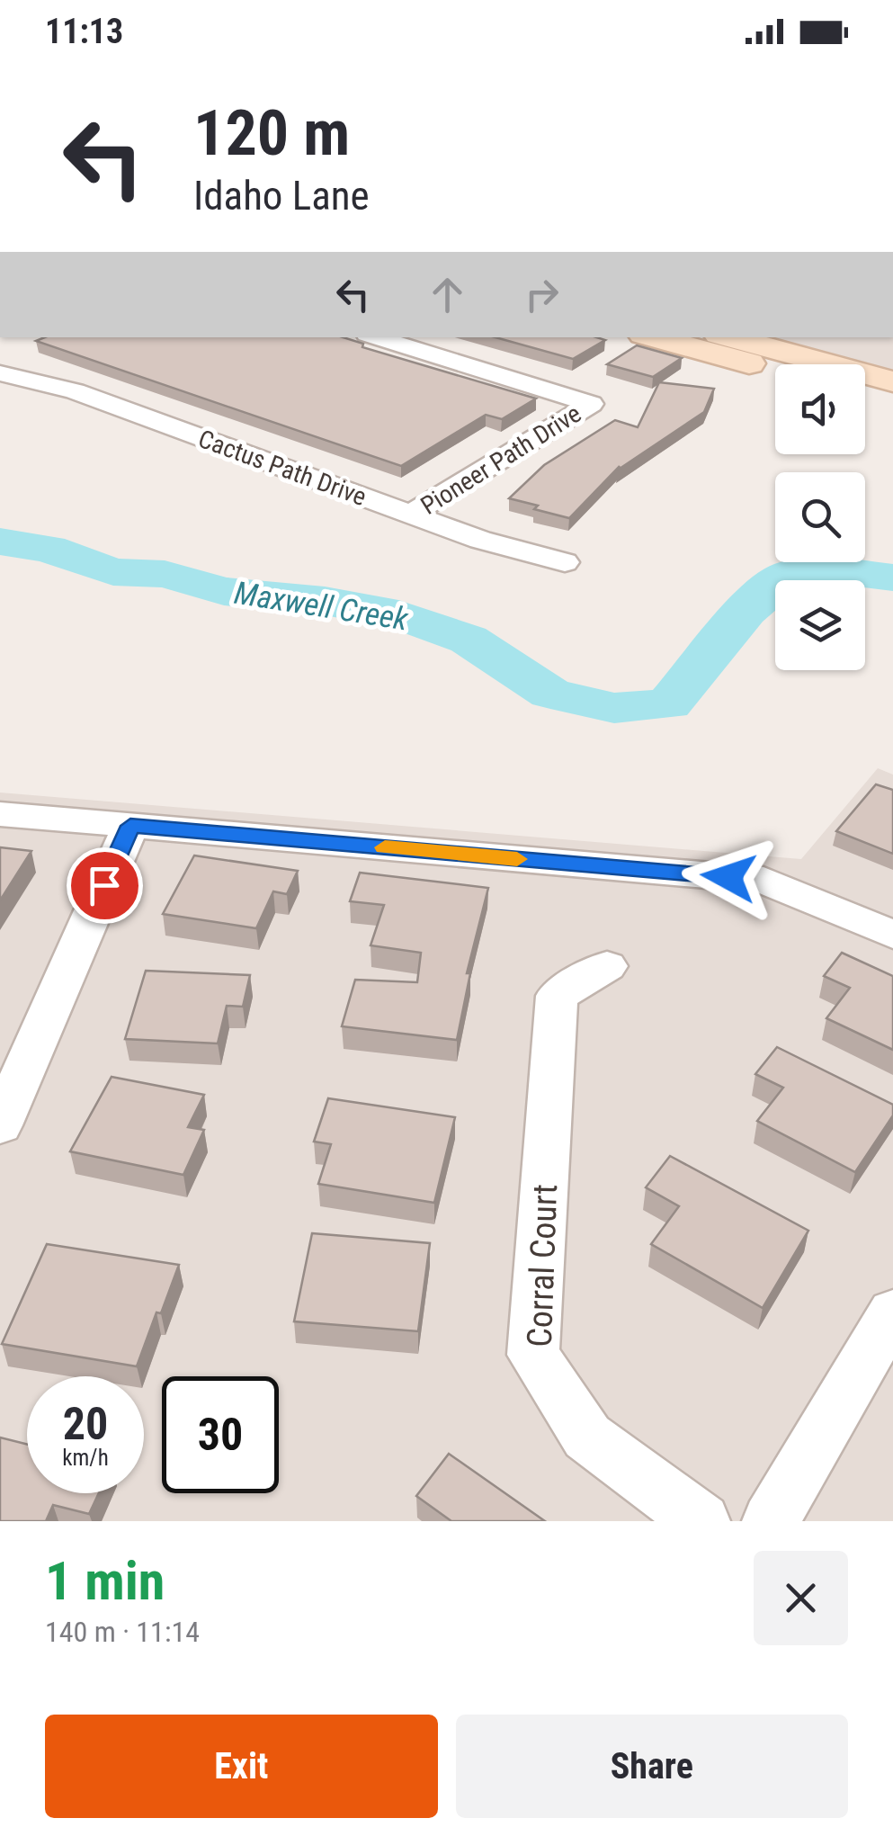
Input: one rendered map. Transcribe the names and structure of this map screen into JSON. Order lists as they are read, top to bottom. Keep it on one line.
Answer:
{"streets":{"street":["Pioneer Path Drive","Cactus Path Drive","Corral Court"]},"crossings":[["Pioneer Path Drive","Cactus Path Drive"]],"water":["Maxwell Creek"],"page":{"status":"11:13","turn":["120 m","Idaho Lane"],"speed":"20 km/h","limit":"30","heading":["1 min","140 m · 11:14"],"buttons":["Exit","Share"]}}
